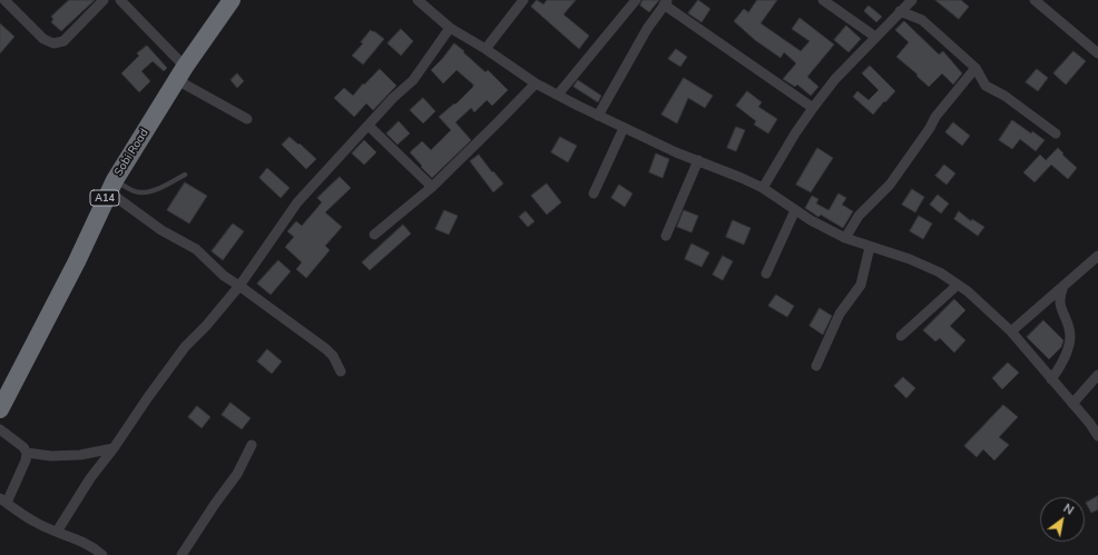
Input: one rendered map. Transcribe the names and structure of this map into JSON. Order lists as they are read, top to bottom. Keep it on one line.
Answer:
{"streets":{"highway":["Sobi Road","A14"]},"north":"top right"}
